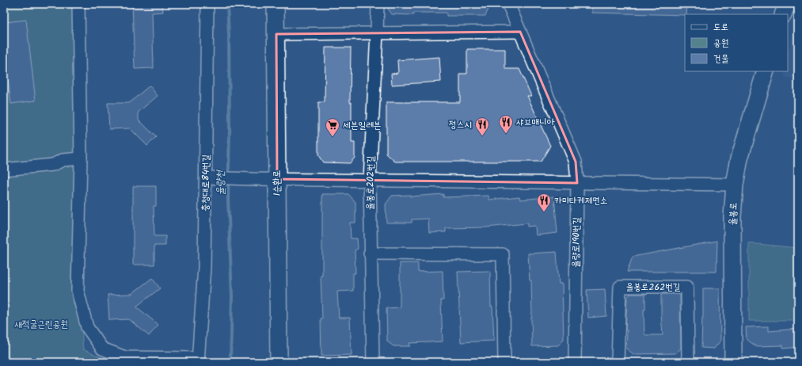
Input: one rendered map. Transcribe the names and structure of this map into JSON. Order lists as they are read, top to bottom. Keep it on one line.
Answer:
{"streets":{"main road":["1순환로","율봉로"],"street":["충청대로84번길","율봉로202번길","율량로190번길","율봉로262번길"]},"water":["율량천"],"parks":["새적굴근린공원"],"places":{"restaurant":["샤브매니아","정스시","카마타케제면소"],"supermarket":["세븐일레븐"]},"legend":["도로","공원","건물"]}
